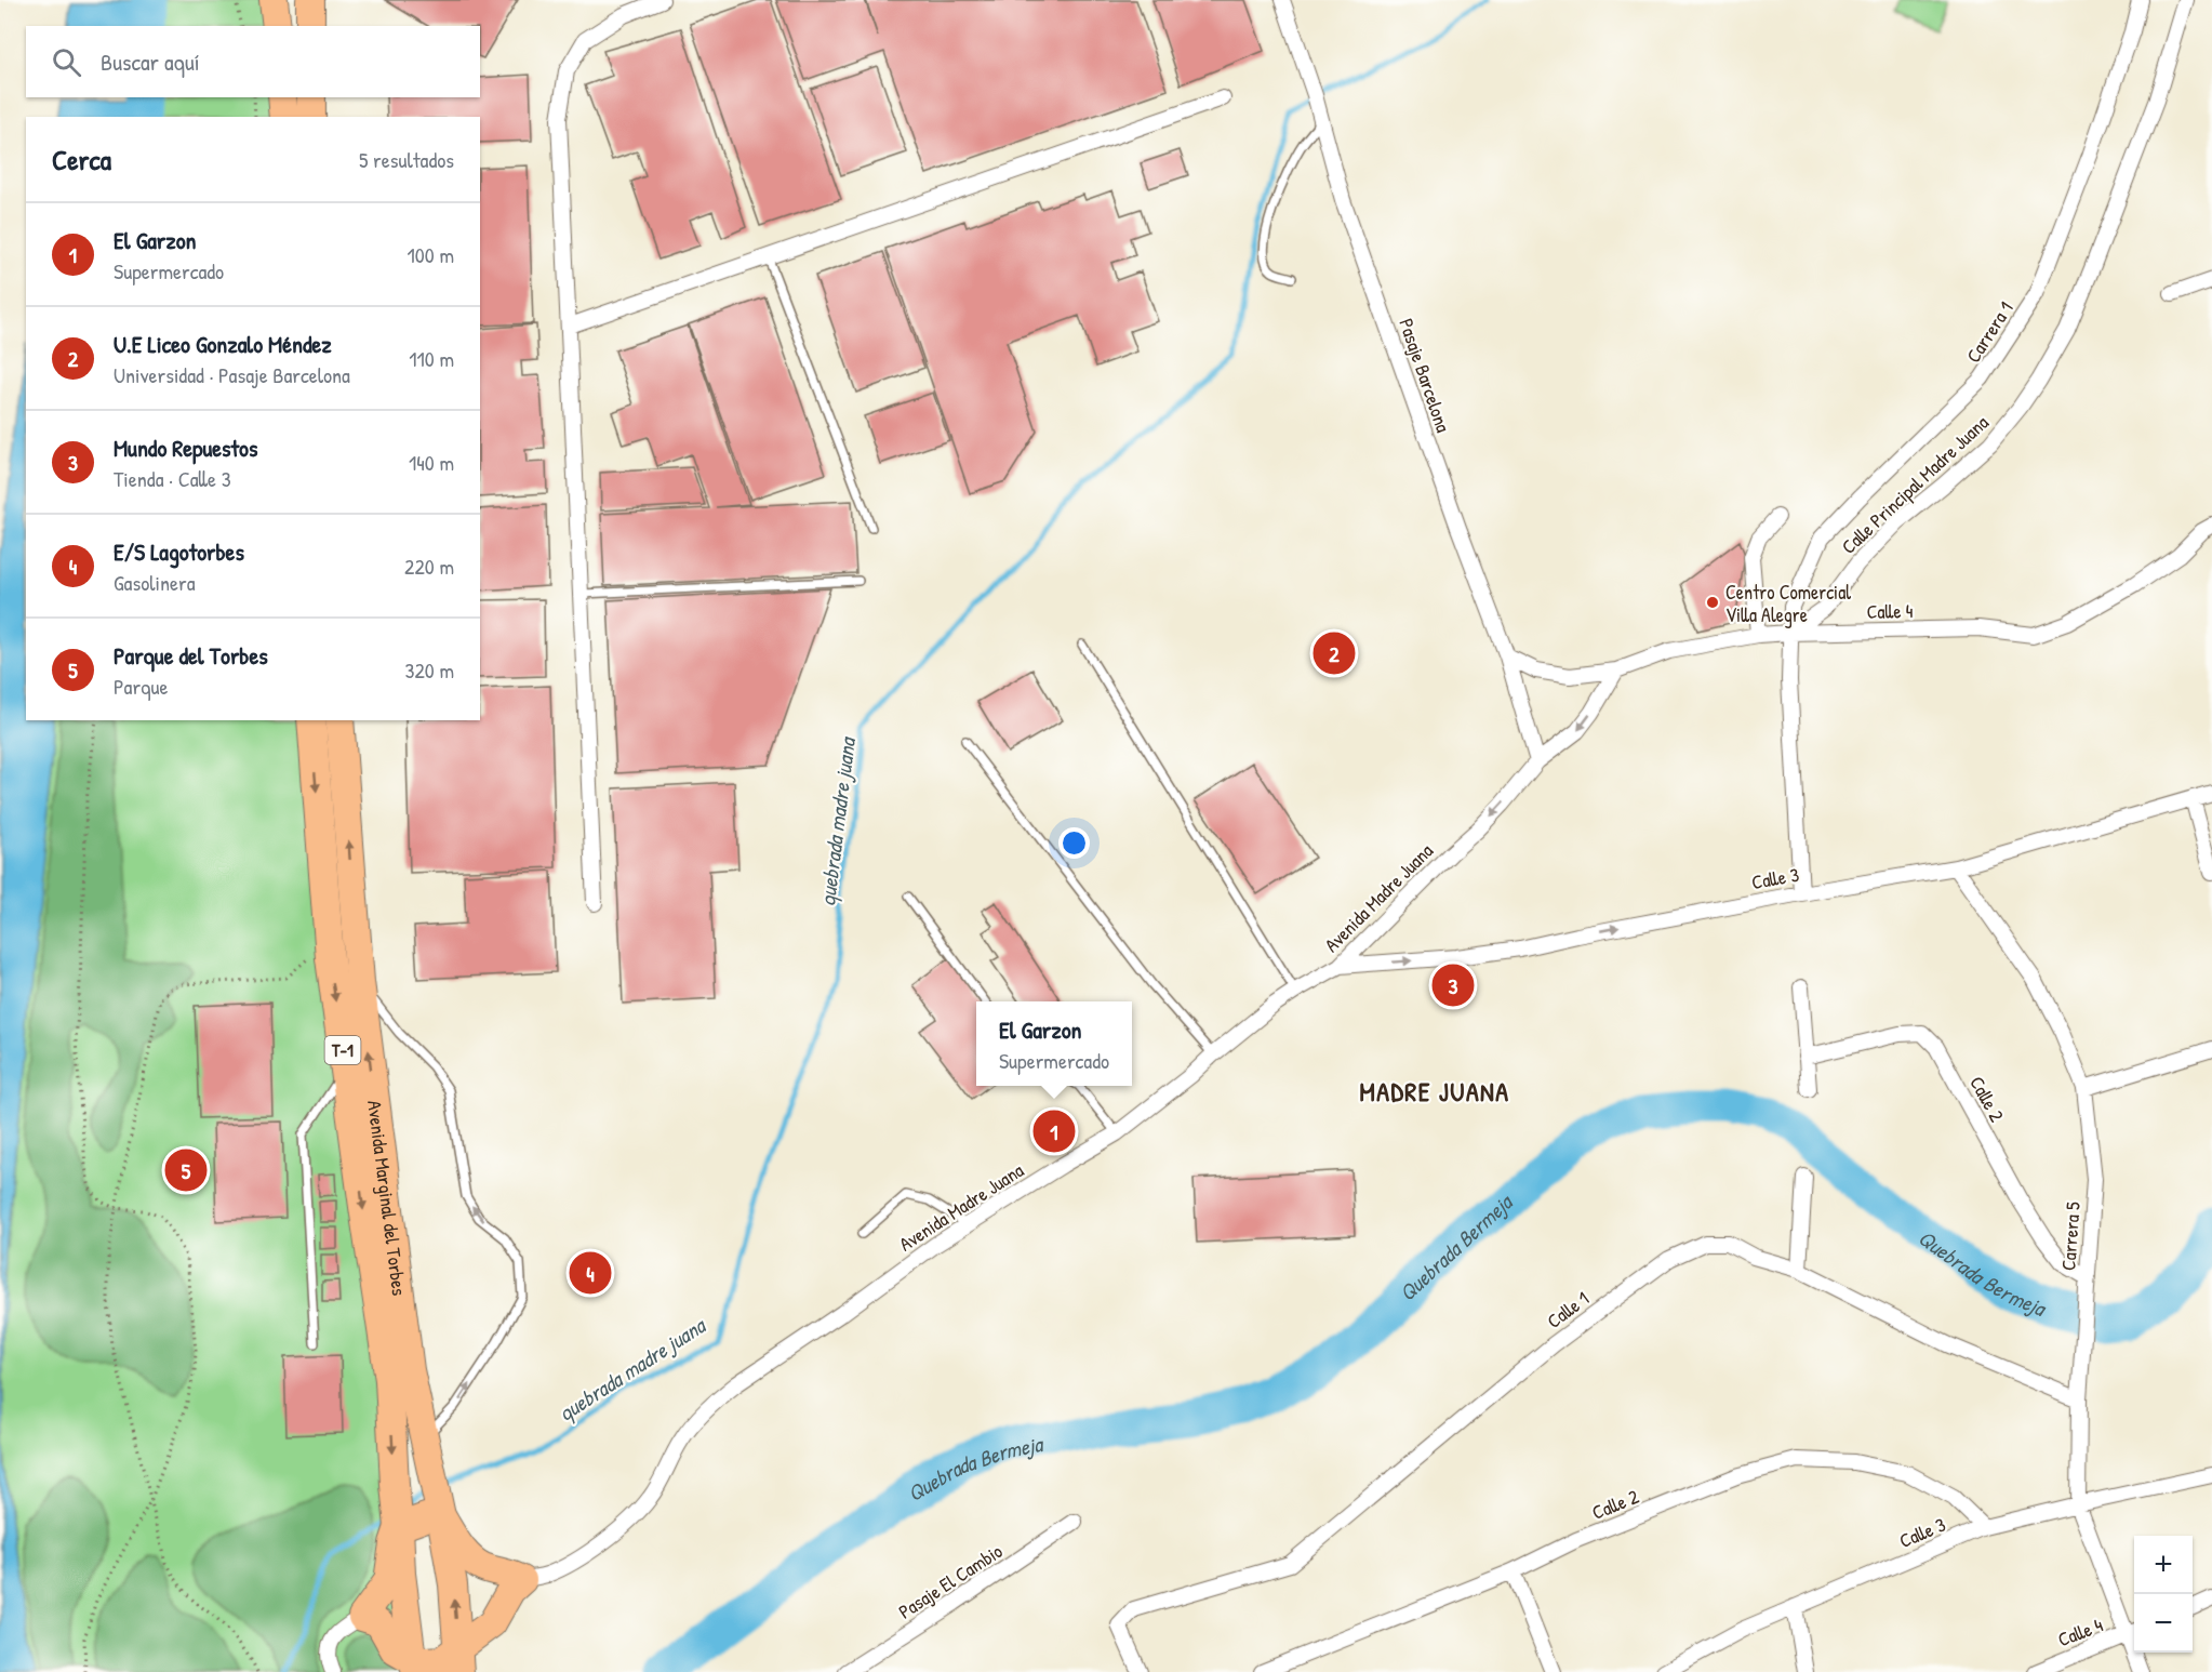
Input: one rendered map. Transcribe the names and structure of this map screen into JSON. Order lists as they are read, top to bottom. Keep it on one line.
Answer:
{"streets":{"highway":["T-1","Avenida Marginal del Torbes"],"street":["Carrera 1","Pasaje Barcelona","Calle Principal Madre Juana","Calle 4","Calle 3","Avenida Madre Juana","Calle 2","Carrera 5","Calle 1","Pasaje El Cambio"]},"crossings":[["Carrera 1","Calle Principal Madre Juana"],["Carrera 1","Calle 4"],["Pasaje Barcelona","Calle 4"],["Pasaje Barcelona","Avenida Madre Juana"],["Calle Principal Madre Juana","Calle 4"],["Calle 4","Avenida Madre Juana"],["Calle 4","Carrera 5"],["Calle 3","Avenida Madre Juana"],["Calle 3","Calle 2"],["Calle 3","Carrera 5"],["Calle 2","Carrera 5"],["Carrera 5","Calle 1"]],"districts":["MADRE JUANA"],"water":["quebrada madre juana","Quebrada Bermeja"],"places":["Centro Comercial Villa Alegre"],"page":{"search":"Buscar aquí","heading":["Cerca","5 resultados"],"list":[{"mark":"1","name":"El Garzon","note":"Supermercado","value":"100 m"},{"mark":"2","name":"U.E Liceo Gonzalo Méndez","note":"Universidad · Pasaje Barcelona","value":"110 m"},{"mark":"3","name":"Mundo Repuestos","note":"Tienda · Calle 3","value":"140 m"},{"mark":"4","name":"E/S Lagotorbes","note":"Gasolinera","value":"220 m"},{"mark":"5","name":"Parque del Torbes","note":"Parque","value":"320 m"}],"pins":["2","3","1","5","4"],"popup":["El Garzon","Supermercado"],"map_buttons":["+","−"]}}
